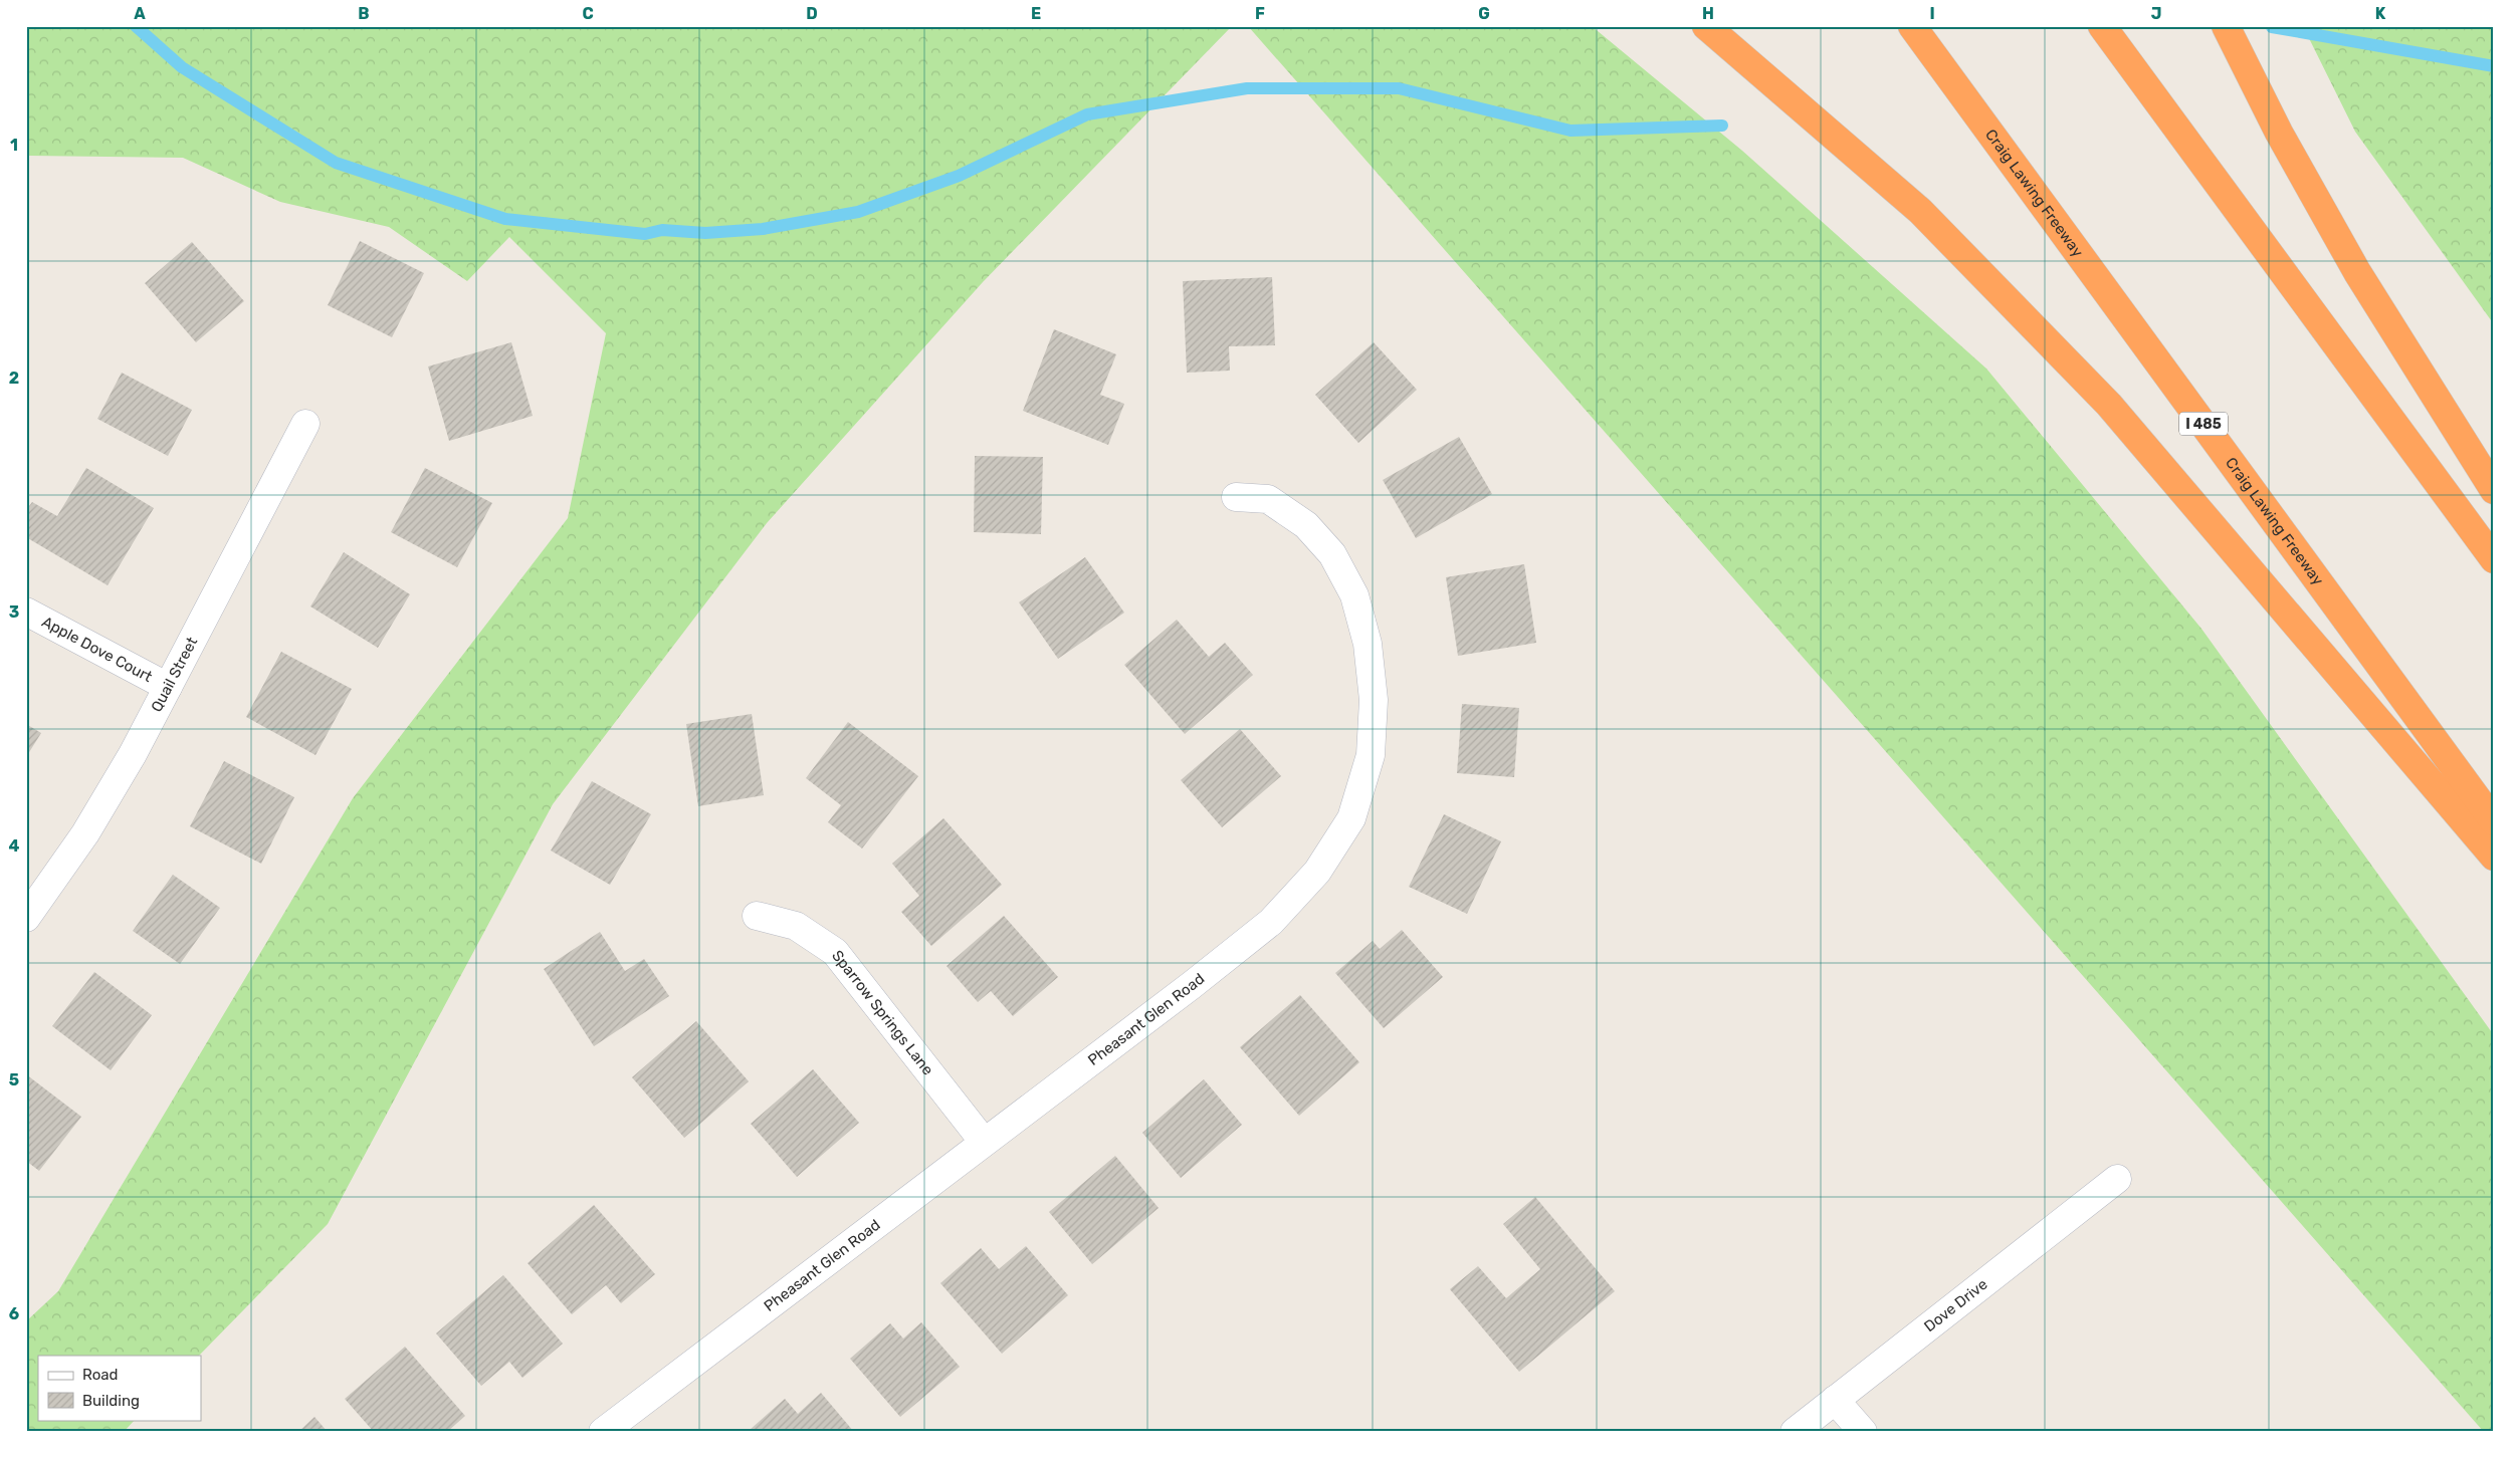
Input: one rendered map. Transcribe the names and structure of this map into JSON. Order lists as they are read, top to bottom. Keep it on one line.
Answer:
{"streets":{"highway":["Craig Lawing Freeway","I 485"],"street":["Apple Dove Court","Quail Street","Sparrow Springs Lane","Pheasant Glen Road","Dove Drive"]},"crossings":[["Apple Dove Court","Quail Street"],["Sparrow Springs Lane","Pheasant Glen Road"]],"legend":["Road","Building"],"grid":{"columns":["A","B","C","D","E","F","G","H","I","J","K"],"rows":["1","2","3","4","5","6"]}}
